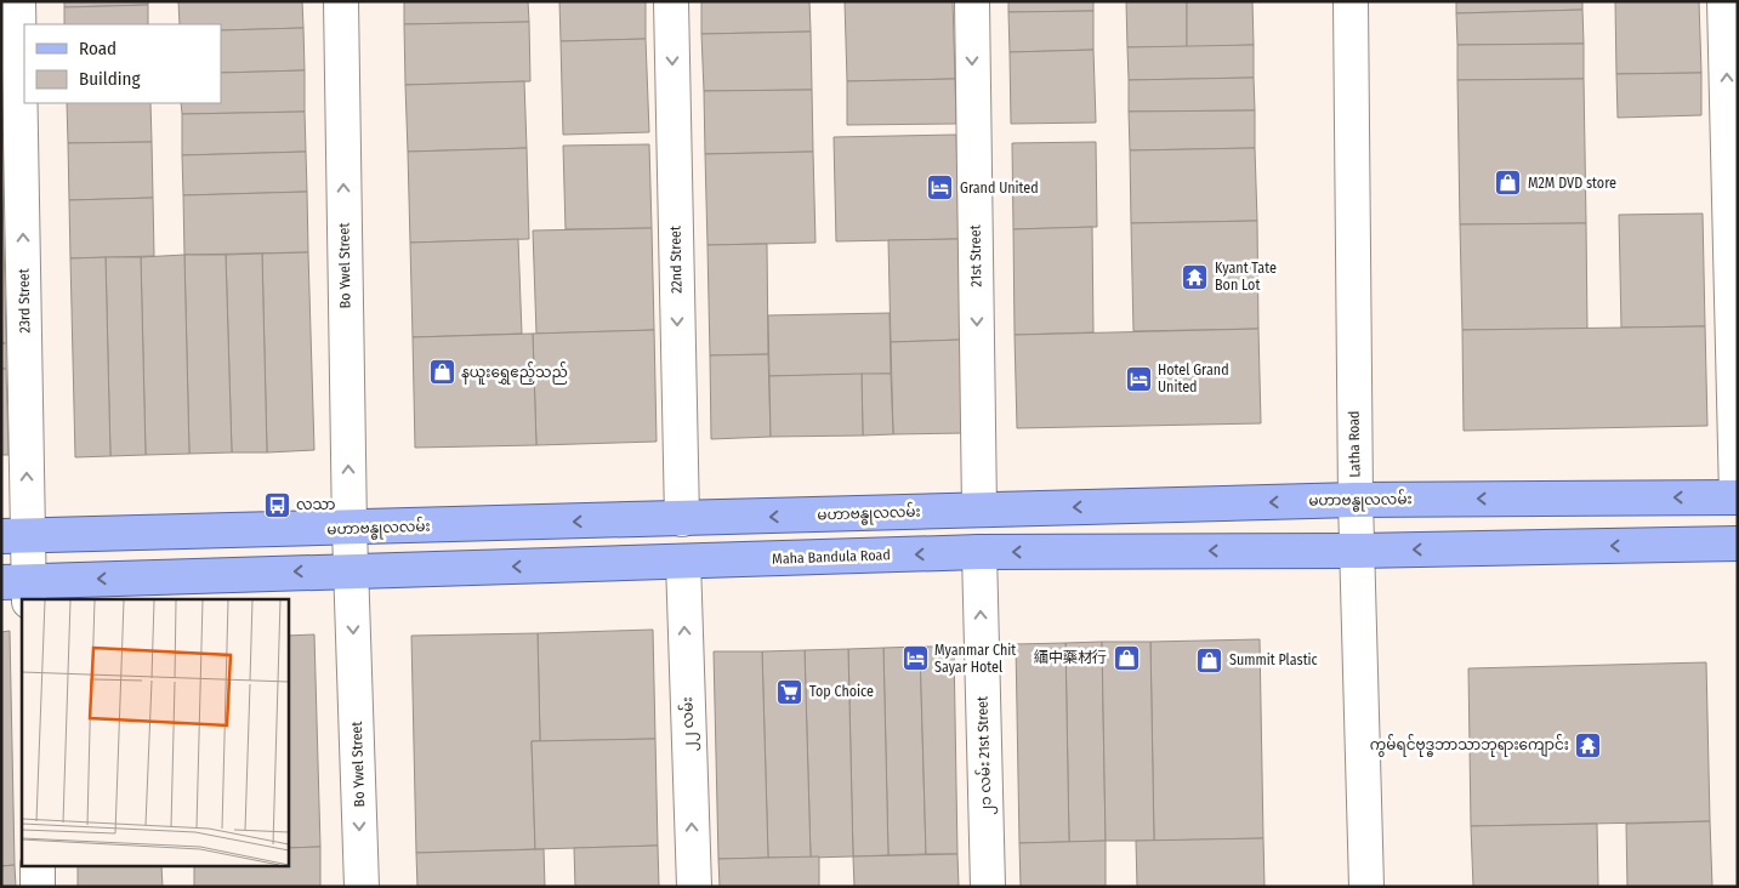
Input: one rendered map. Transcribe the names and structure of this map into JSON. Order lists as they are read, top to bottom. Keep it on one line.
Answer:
{"streets":{"main road":["မဟာဗန္ဓုလလမ်း","Maha Bandula Road"],"street":["21st Street","22nd Street","Bo Ywel Street","23rd Street","Latha Road","၂၂ လမ်း","၂၁ လမ်း 21st Street"]},"crossings":[["21st Street","မဟာဗန္ဓုလလမ်း"],["22nd Street","မဟာဗန္ဓုလလမ်း"],["Bo Ywel Street","မဟာဗန္ဓုလလမ်း"],["23rd Street","မဟာဗန္ဓုလလမ်း"],["Latha Road","မဟာဗန္ဓုလလမ်း"],["Maha Bandula Road","၂၂ လမ်း"],["Maha Bandula Road","၂၁ လမ်း 21st Street"]],"one_way":["21st Street","22nd Street","23rd Street","Maha Bandula Road","၂၂ လမ်း","၂၁ လမ်း 21st Street"],"places":{"shop":["M2M DVD store","နယူးရွှေဧည့်သည်","緬中藥材行","Summit Plastic"],"hotel":["Grand United","Hotel Grand United","Myanmar Chit Sayar Hotel"],"temple":["Kyant Tate Bon Lot","ကွမ်ရင်ဗုဒ္ဓဘာသာဘုရားကျောင်း"],"bus stop":["လသာ"],"supermarket":["Top Choice"]},"legend":["Road","Building"]}
